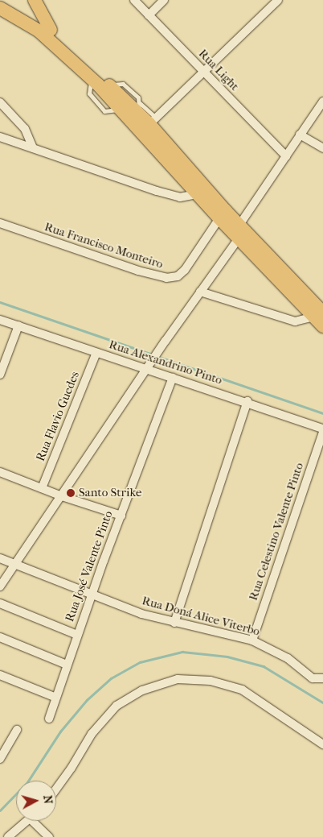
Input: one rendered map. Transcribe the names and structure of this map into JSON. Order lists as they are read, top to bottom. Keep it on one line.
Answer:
{"streets":{"street":["Rua Light","Rua Francisco Monteiro","Rua Alexandrino Pinto","Rua Flavio Guedes","Rua Celestino Valente Pinto","Rua José Valente Pinto","Rua Doná Alice Viterbo"]},"crossings":[["Rua Alexandrino Pinto","Rua Flavio Guedes"],["Rua Alexandrino Pinto","Rua Celestino Valente Pinto"],["Rua Alexandrino Pinto","Rua José Valente Pinto"],["Rua Celestino Valente Pinto","Rua Doná Alice Viterbo"],["Rua José Valente Pinto","Rua Doná Alice Viterbo"]],"places":["Santo Strike"],"north":"right"}
